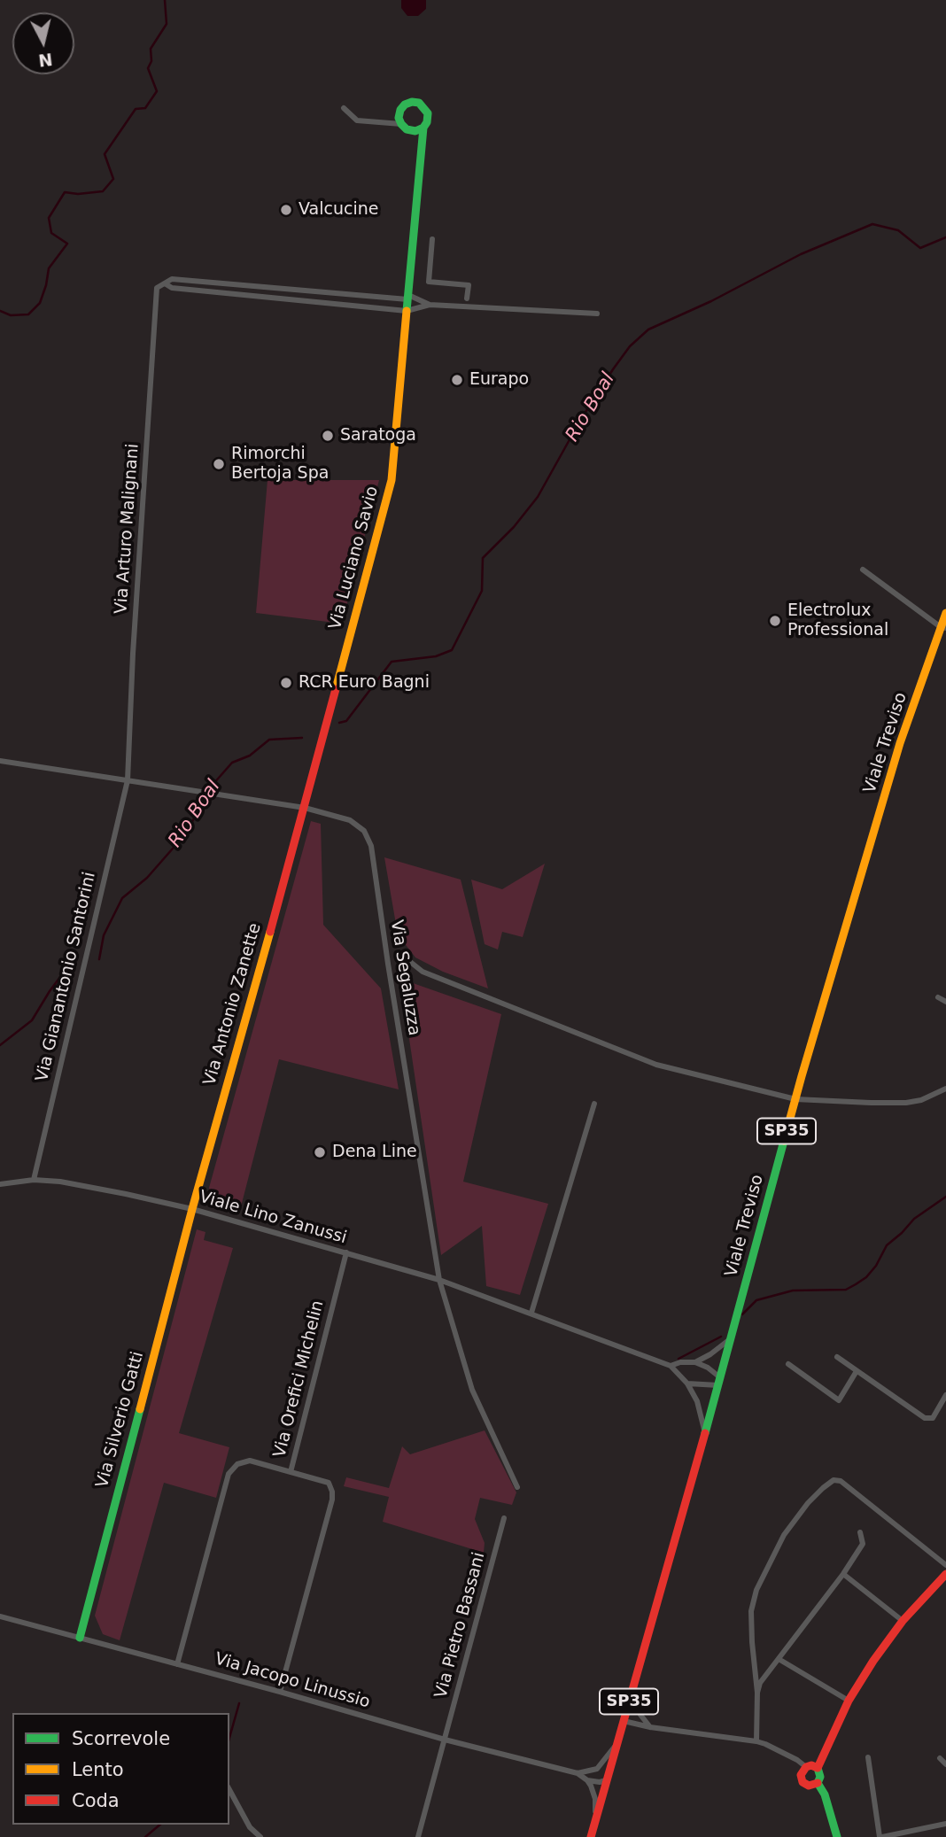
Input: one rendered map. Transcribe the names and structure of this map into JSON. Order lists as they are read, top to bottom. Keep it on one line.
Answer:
{"streets":{"street":["Via Arturo Malignani","Via Luciano Savio","Viale Treviso","Via Gianantonio Santorini","Via Segaluzza","Via Antonio Zanette","SP35","Viale Lino Zanussi","Via Orefici Michelin","Via Silverio Gatti","Via Pietro Bassani","Via Jacopo Linussio"]},"crossings":[["Via Arturo Malignani","Via Gianantonio Santorini"],["Via Arturo Malignani","Via Segaluzza"],["Via Luciano Savio","Via Segaluzza"],["Via Luciano Savio","Via Antonio Zanette"],["Viale Treviso","Viale Lino Zanussi"],["Via Gianantonio Santorini","Via Segaluzza"],["Via Gianantonio Santorini","Viale Lino Zanussi"],["Via Segaluzza","Via Antonio Zanette"],["Via Segaluzza","Viale Lino Zanussi"],["Via Antonio Zanette","Viale Lino Zanussi"],["Via Antonio Zanette","Via Silverio Gatti"],["Viale Lino Zanussi","Via Orefici Michelin"],["Viale Lino Zanussi","Via Silverio Gatti"],["Via Orefici Michelin","Via Jacopo Linussio"],["Via Silverio Gatti","Via Jacopo Linussio"],["Via Pietro Bassani","Via Jacopo Linussio"]],"water":["Rio Boal"],"places":["Valcucine","Eurapo","Saratoga","Rimorchi Bertoja Spa","Electrolux Professional","RCR Euro Bagni","Dena Line"],"legend":["Scorrevole","Lento","Coda"],"north":"bottom"}
